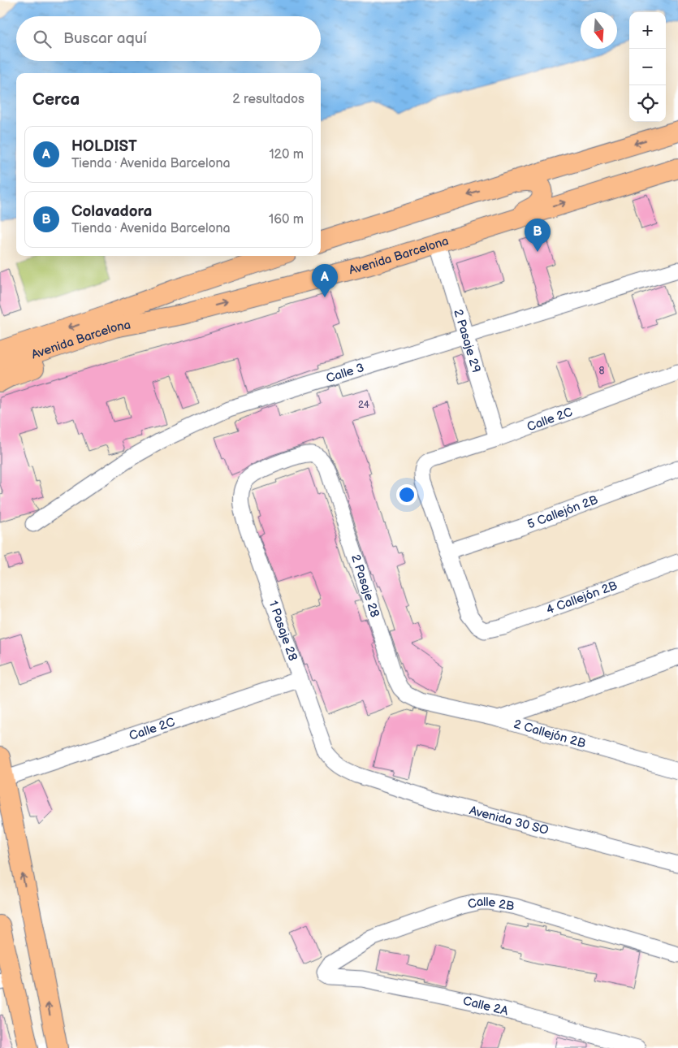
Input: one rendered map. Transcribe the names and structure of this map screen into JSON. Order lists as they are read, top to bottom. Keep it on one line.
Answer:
{"streets":{"main road":["Avenida Barcelona"],"street":["2 Pasaje 29","Calle 3","Calle 2C","5 Callejón 2B","2 Pasaje 28","4 Callejón 2B","1 Pasaje 28","2 Callejón 2B","Avenida 30 SO","Calle 2B","Calle 2A"]},"crossings":[["Avenida Barcelona","2 Pasaje 29"],["2 Pasaje 29","Calle 3"],["2 Pasaje 29","Calle 2C"],["Calle 2C","5 Callejón 2B"],["Calle 2C","4 Callejón 2B"],["Calle 2C","1 Pasaje 28"],["5 Callejón 2B","4 Callejón 2B"],["2 Pasaje 28","1 Pasaje 28"],["2 Pasaje 28","2 Callejón 2B"],["1 Pasaje 28","Avenida 30 SO"],["Calle 2B","Calle 2A"]],"house_numbers":["8","24"],"north":"bottom","page":{"map_buttons":["+","−"],"search":"Buscar aquí","heading":["Cerca","2 resultados"],"list":[{"mark":"A","name":"HOLDIST","note":"Tienda · Avenida Barcelona","value":"120 m"},{"mark":"B","name":"Colavadora","note":"Tienda · Avenida Barcelona","value":"160 m"}],"pins":["B","A"]}}
